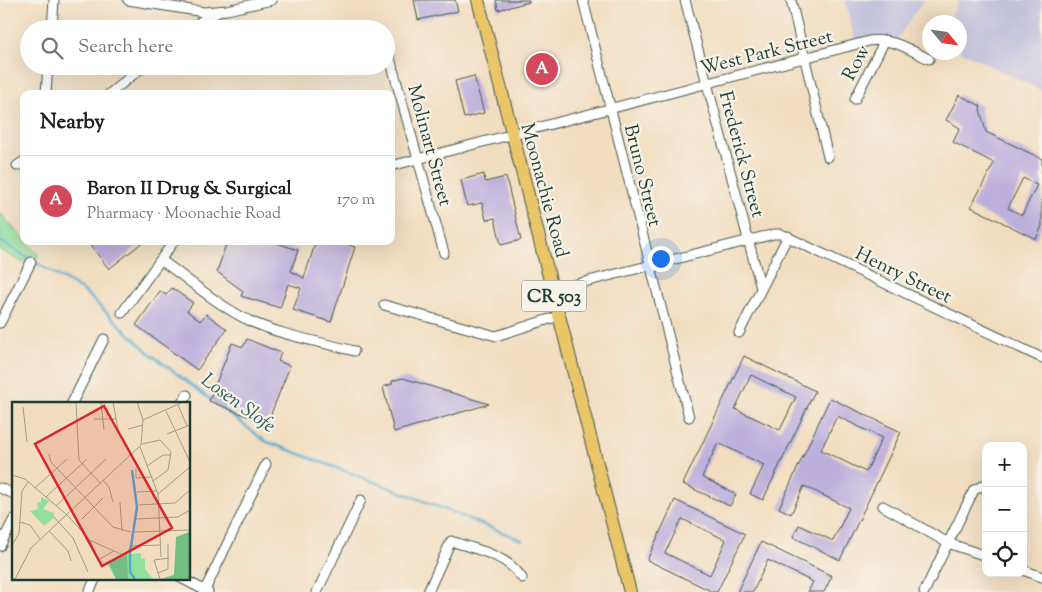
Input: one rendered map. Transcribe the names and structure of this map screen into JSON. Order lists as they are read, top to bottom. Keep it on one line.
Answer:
{"streets":{"main road":["Moonachie Road","CR 503"],"street":["West Park Street","Row","Molinart Street","Frederick Street","Bruno Street","Henry Street"]},"crossings":[["West Park Street","Row"],["West Park Street","Molinart Street"],["West Park Street","Frederick Street"],["West Park Street","Bruno Street"],["West Park Street","Moonachie Road"],["Frederick Street","Henry Street"],["Bruno Street","Henry Street"],["Moonachie Road","Henry Street"]],"water":["Losen Slofe"],"north":"bottom right","page":{"search":"Search here","pins":"A","heading":"Nearby","list":[{"mark":"A","name":"Baron II Drug & Surgical","note":"Pharmacy · Moonachie Road","value":"170 m"}],"map_buttons":["+","−"]}}
